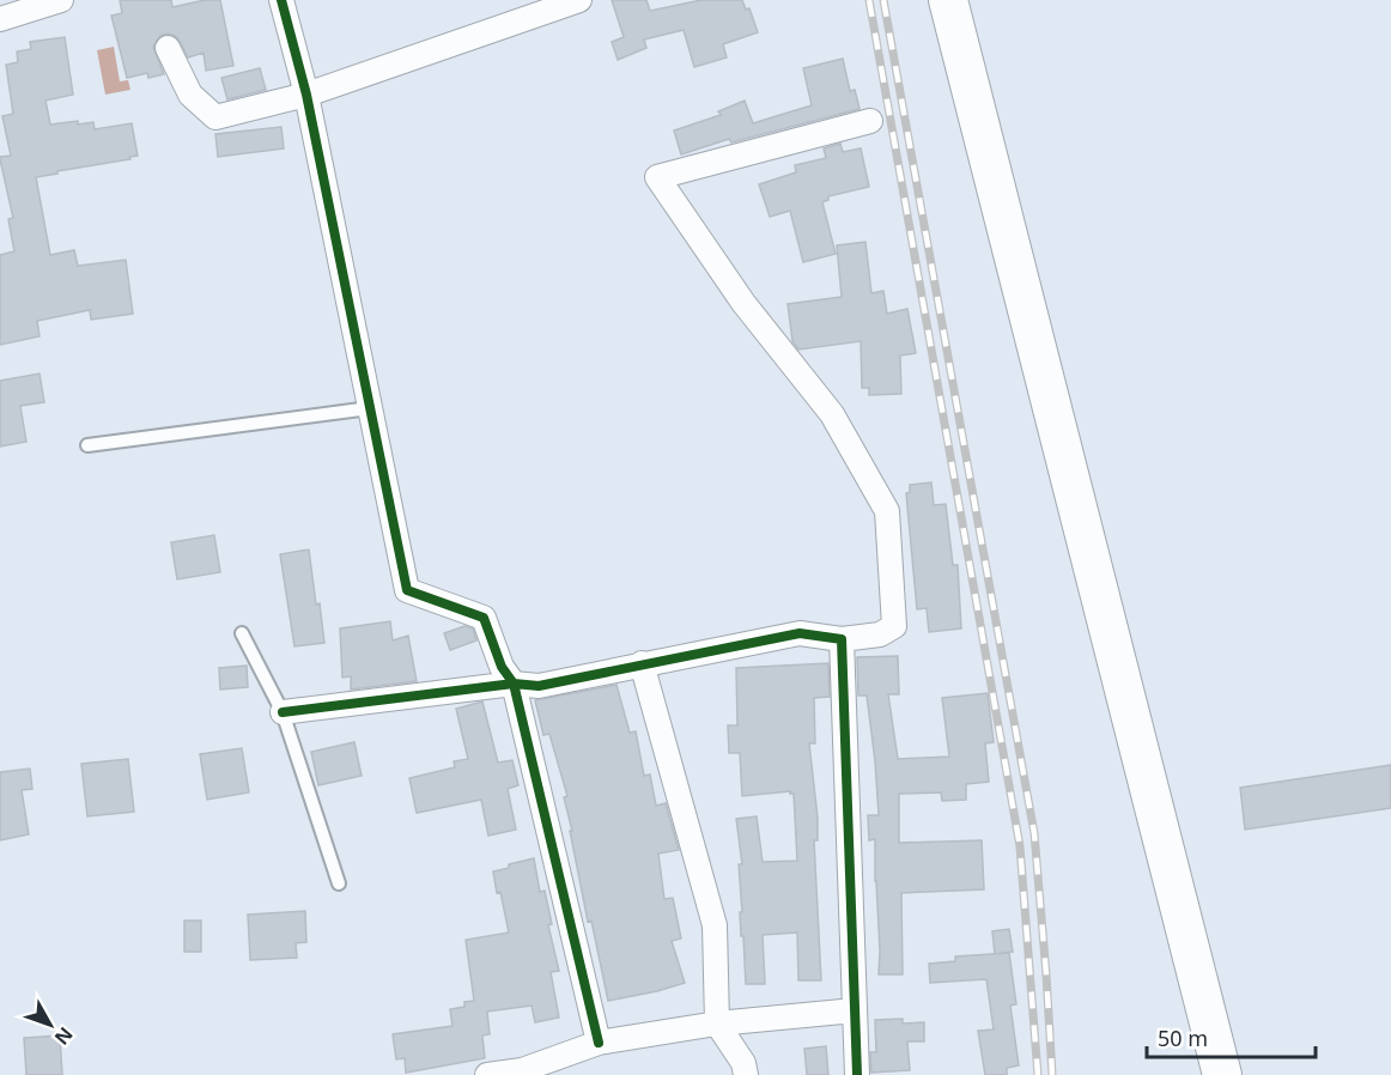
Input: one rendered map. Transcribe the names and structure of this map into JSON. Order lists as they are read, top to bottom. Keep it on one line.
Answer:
{"scale_bar":"50 m","north":"bottom right"}
